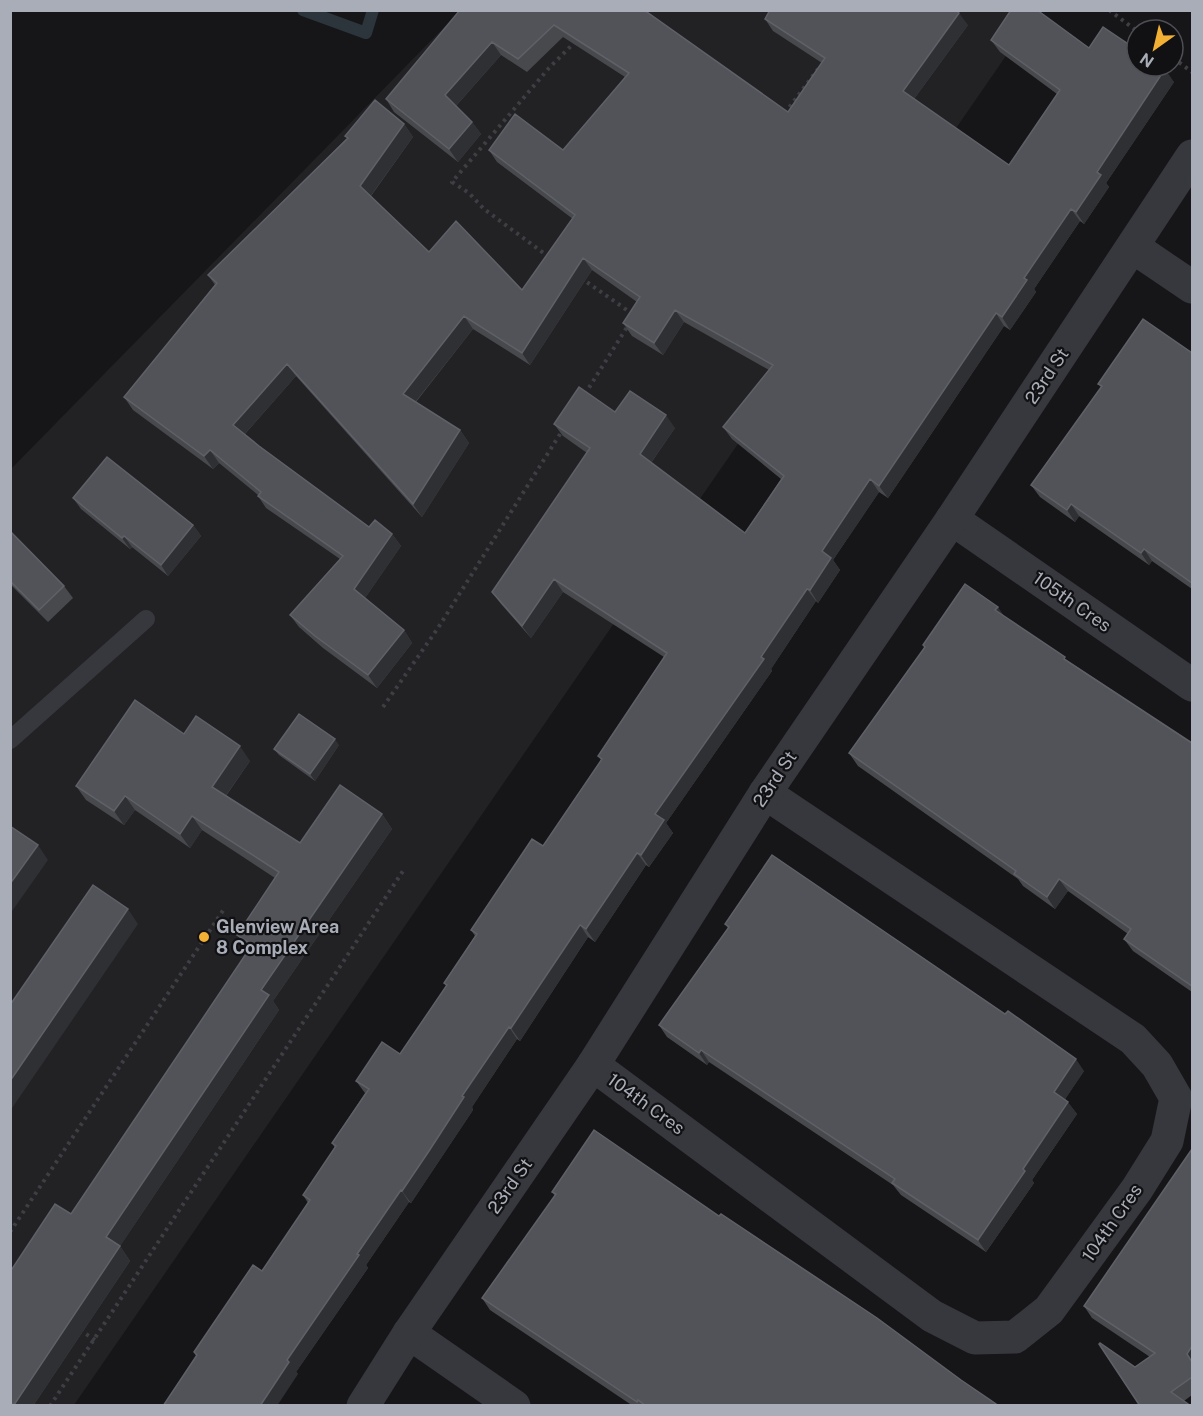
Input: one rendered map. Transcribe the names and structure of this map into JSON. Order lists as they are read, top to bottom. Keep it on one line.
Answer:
{"streets":{"street":["23rd St","105th Cres","104th Cres"]},"crossings":[["23rd St","105th Cres"],["23rd St","104th Cres"]],"places":["Glenview Area 8 Complex"],"north":"bottom left"}
